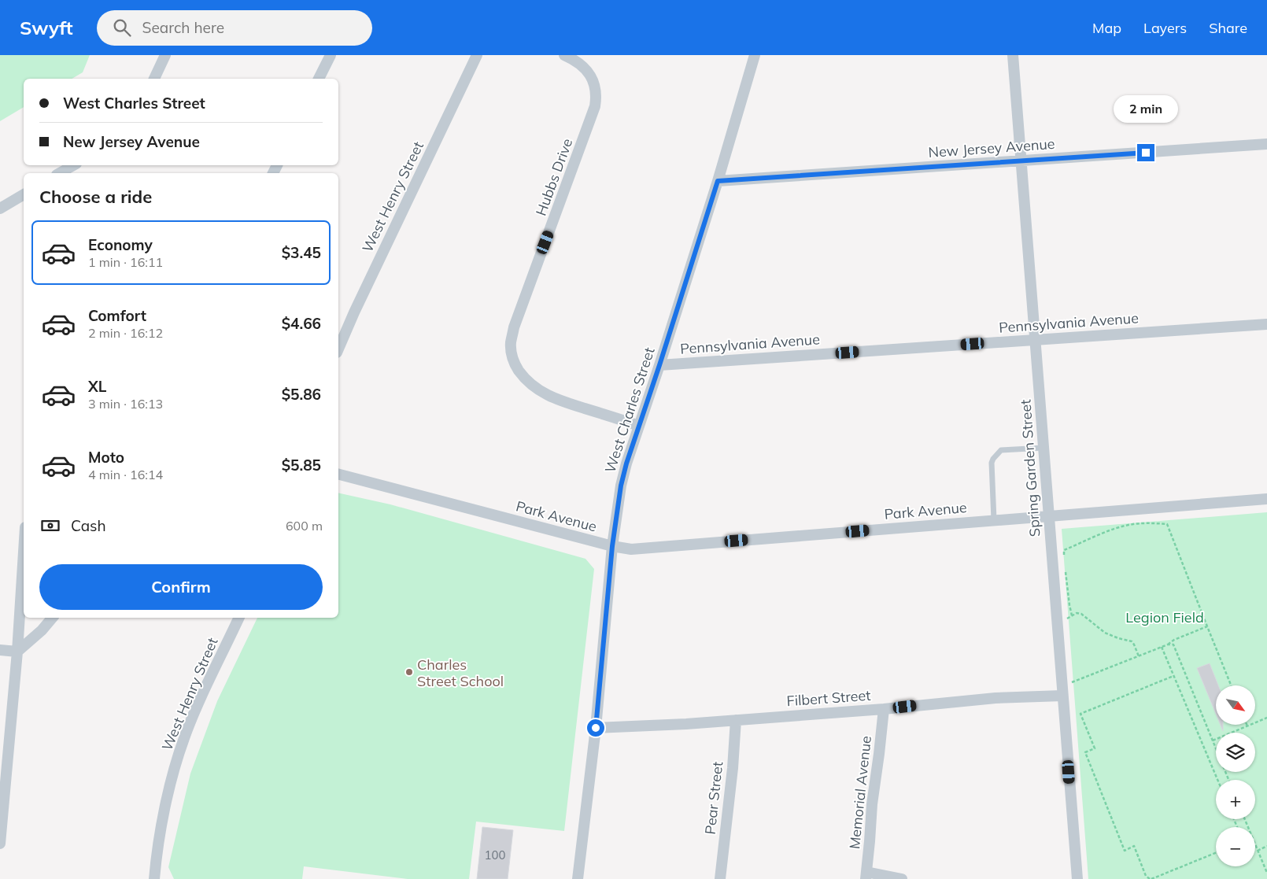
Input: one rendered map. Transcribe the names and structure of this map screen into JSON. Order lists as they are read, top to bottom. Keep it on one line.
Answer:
{"streets":{"street":["New Jersey Avenue","Hubbs Drive","West Henry Street","Pennsylvania Avenue","West Charles Street","Spring Garden Street","Park Avenue","Filbert Street","Memorial Avenue","Pear Street"]},"crossings":[["New Jersey Avenue","West Charles Street"],["New Jersey Avenue","Spring Garden Street"],["Hubbs Drive","West Charles Street"],["Pennsylvania Avenue","West Charles Street"],["Pennsylvania Avenue","Spring Garden Street"],["West Charles Street","Park Avenue"],["West Charles Street","Filbert Street"],["Spring Garden Street","Park Avenue"],["Spring Garden Street","Filbert Street"],["Filbert Street","Memorial Avenue"],["Filbert Street","Pear Street"]],"parks":["Legion Field"],"places":["Charles Street School"],"house_numbers":["100"],"north":"bottom right","page":{"header":"Swyft","search":"Search here","nav":["Map","Layers","Share"],"banner":["West Charles Street","New Jersey Avenue"],"bubble":"2 min","heading":"Choose a ride","list":[{"name":"Economy","note":"1 min · 16:11","value":"$3.45"},{"name":"Comfort","note":"2 min · 16:12","value":"$4.66"},{"name":"XL","note":"3 min · 16:13","value":"$5.86"},{"name":"Moto","note":"4 min · 16:14","value":"$5.85"}],"pay":["Cash","600 m"],"buttons":"Confirm","map_buttons":["+","−"]}}
